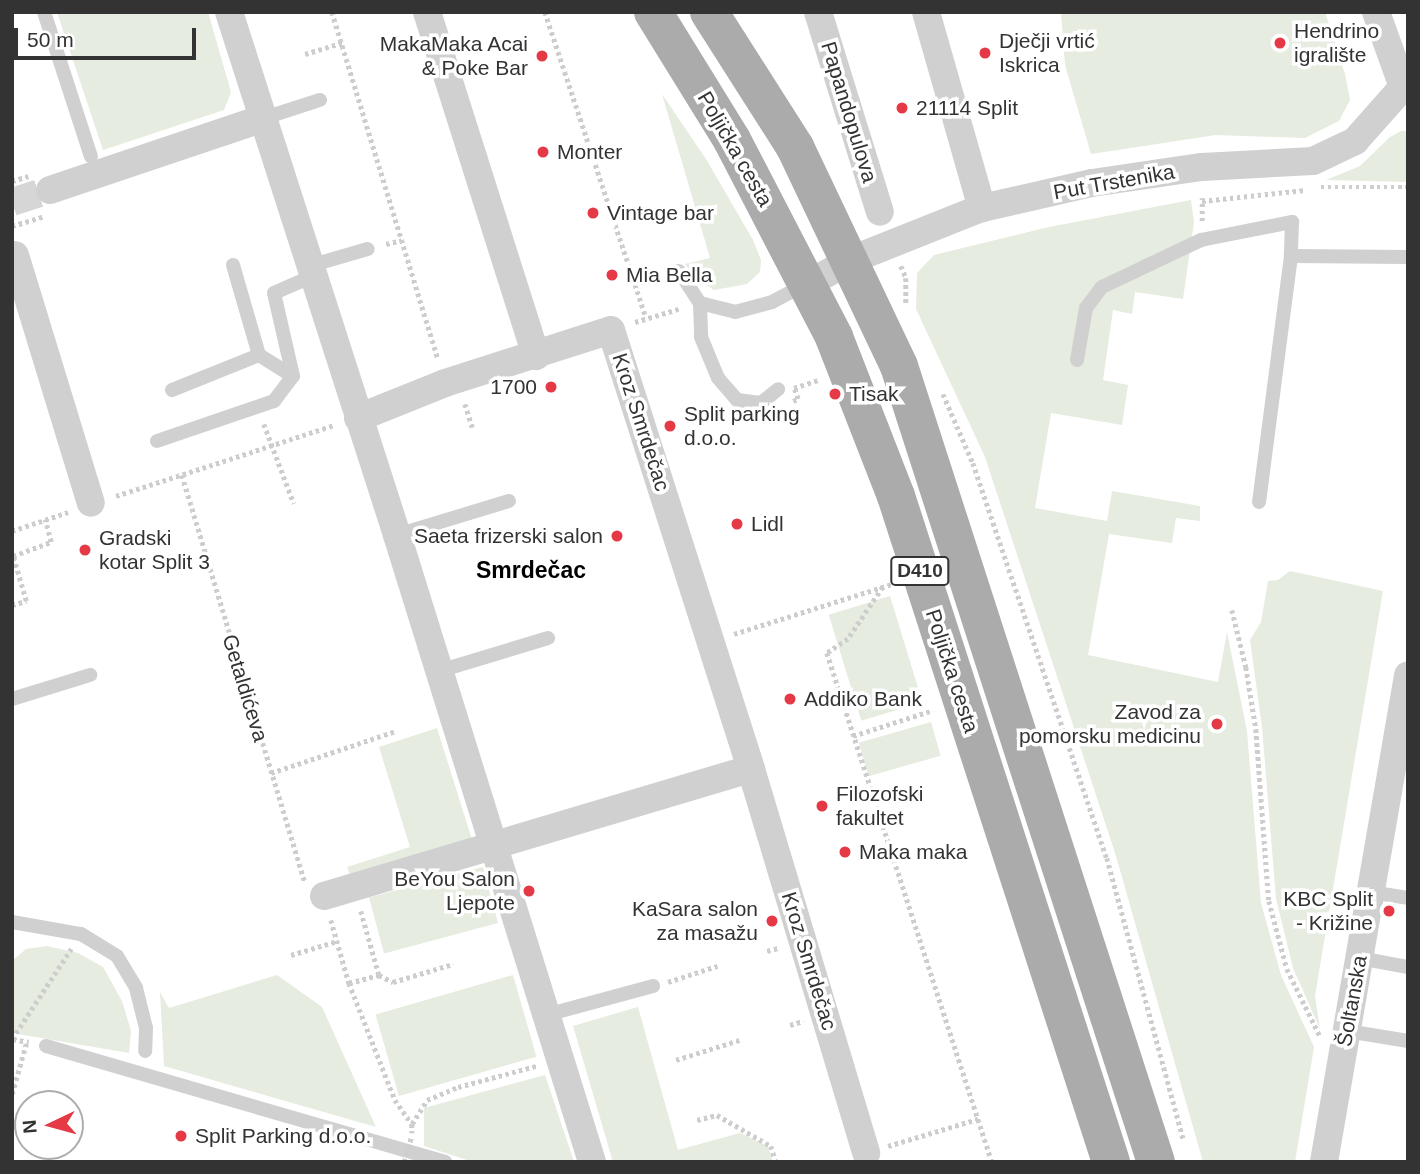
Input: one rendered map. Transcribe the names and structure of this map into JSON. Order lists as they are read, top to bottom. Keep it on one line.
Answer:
{"streets":{"main road":["Poljička cesta","D410"],"street":["Papandopulova","Put Trstenika","Kroz Smrdečac","Šoltanska"],"path":["Getaldićeva"]},"crossings":[["Poljička cesta","Put Trstenika"]],"districts":["Smrdečac"],"places":["Hendrino igralište","Dječji vrtić Iskrica","MakaMaka Acai & Poke Bar","21114 Split","Monter","Vintage bar","Mia Bella","1700","Tisak","Split parking d.o.o.","Lidl","Saeta frizerski salon","Gradski kotar Split 3","Addiko Bank","Zavod za pomorsku medicinu","Filozofski fakultet","Maka maka","BeYou Salon Ljepote","KBC Split - Križine","KaSara salon za masažu","Split Parking d.o.o."],"scale_bar":"50 m","north":"left"}
